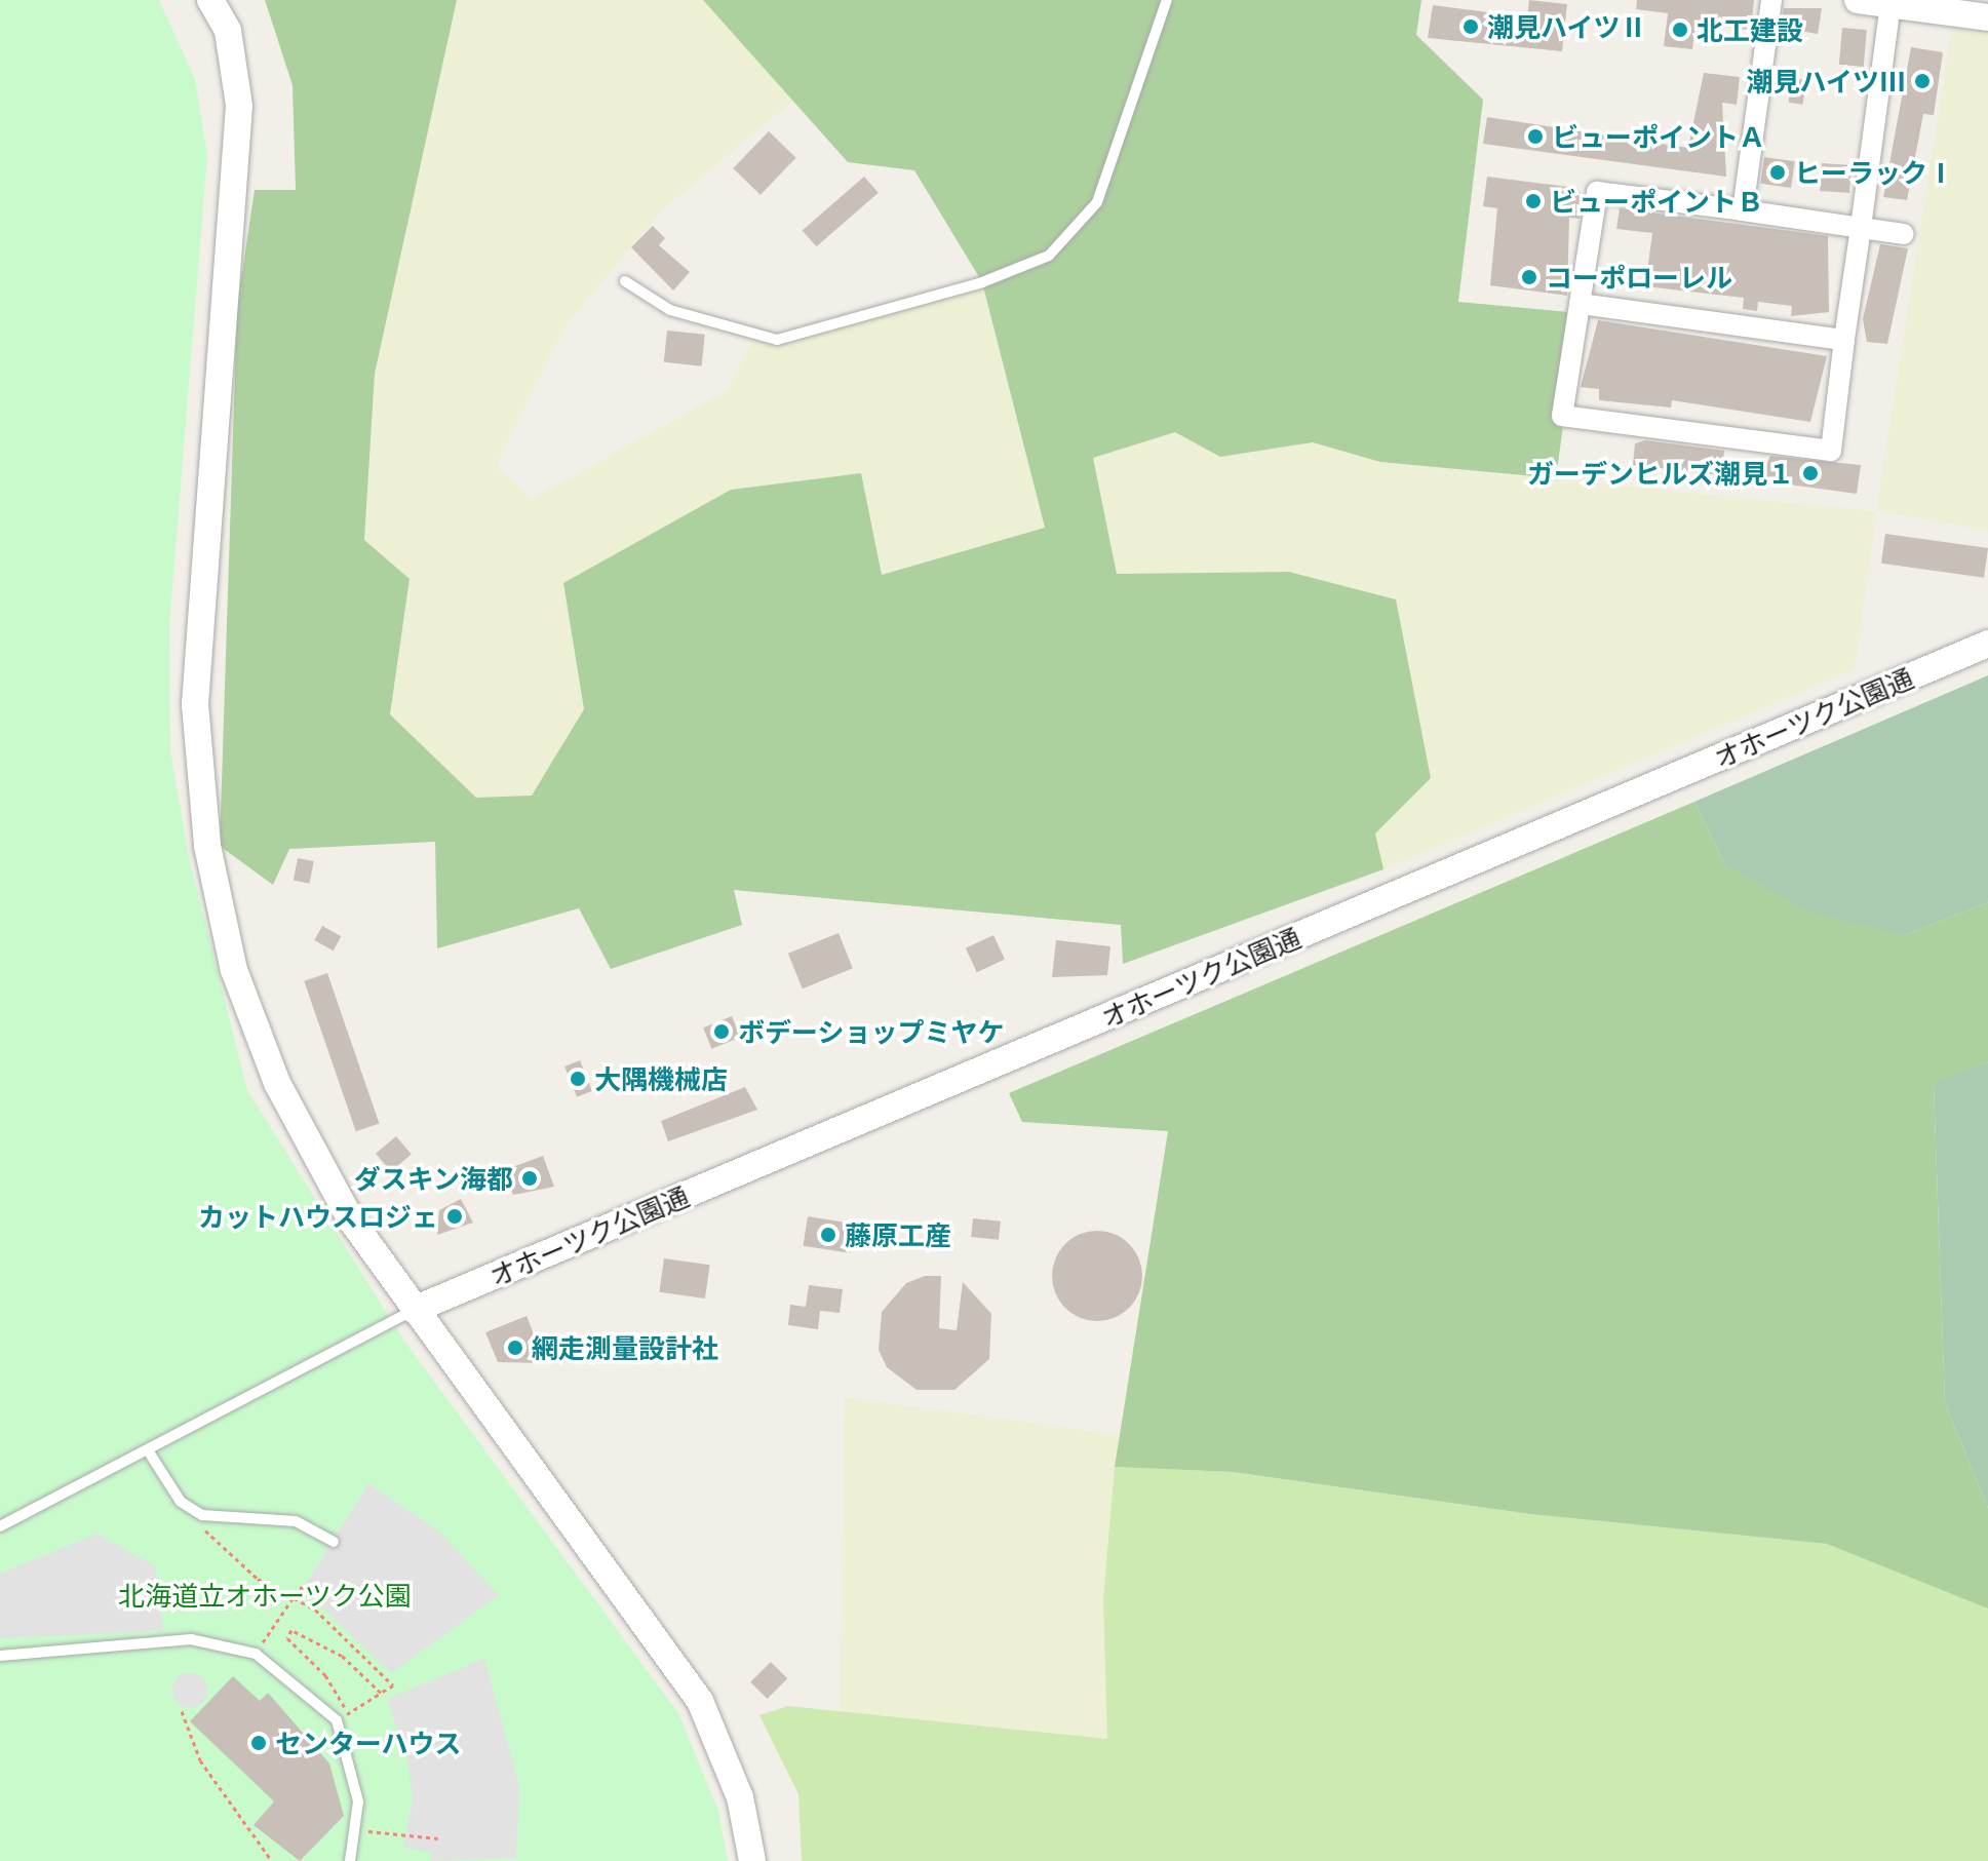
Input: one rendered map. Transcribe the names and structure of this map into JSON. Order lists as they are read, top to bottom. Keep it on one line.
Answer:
{"streets":{"street":["オホーツク公園通"]},"parks":["北海道立オホーツク公園"],"places":["潮見ハイツⅡ","北工建設","潮見ハイツⅢ","ビューポイントＡ","ヒーラックⅠ","ビューポイントＢ","コーポローレル","ガーデンヒルズ潮見１","ボデーショップミヤケ","大隅機械店","ダスキン海都","カットハウスロジェ","藤原工産","網走測量設計社","センターハウス"]}
